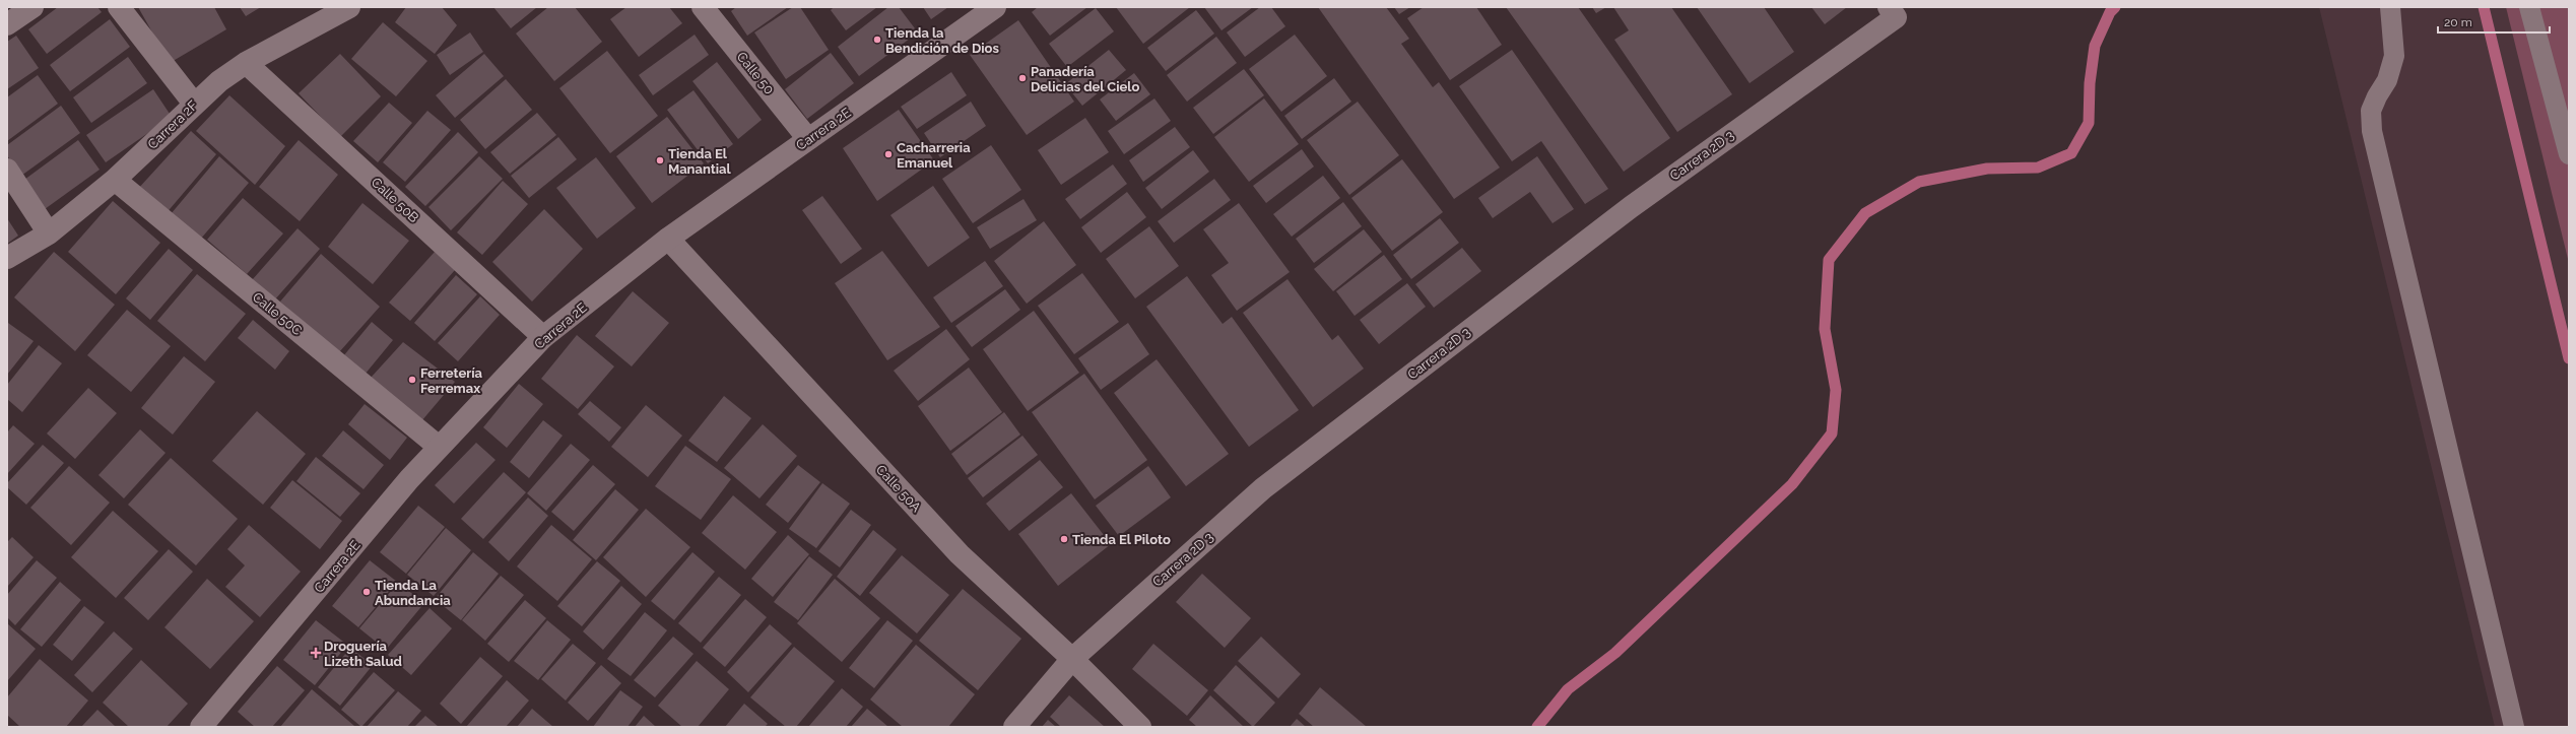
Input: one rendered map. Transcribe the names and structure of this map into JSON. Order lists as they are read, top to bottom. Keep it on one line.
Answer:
{"streets":{"street":["Calle 50","Carrera 2F","Carrera 2E","Carrera 2D 3","Calle 50B","Calle 50C","Calle 50A"]},"crossings":[["Calle 50","Carrera 2E"],["Carrera 2F","Calle 50B"],["Carrera 2F","Calle 50C"],["Carrera 2E","Calle 50B"],["Carrera 2E","Calle 50C"],["Carrera 2E","Calle 50A"],["Carrera 2D 3","Calle 50A"]],"places":{"other":["Tienda la Bendición de Dios","Panadería Delicias del Cielo","Cacharreria Emanuel","Tienda El Manantial","Ferretería Ferremax","Tienda El Piloto","Tienda La Abundancia"],"health":["Droguería Lizeth Salud"]},"scale_bar":"20 m"}
